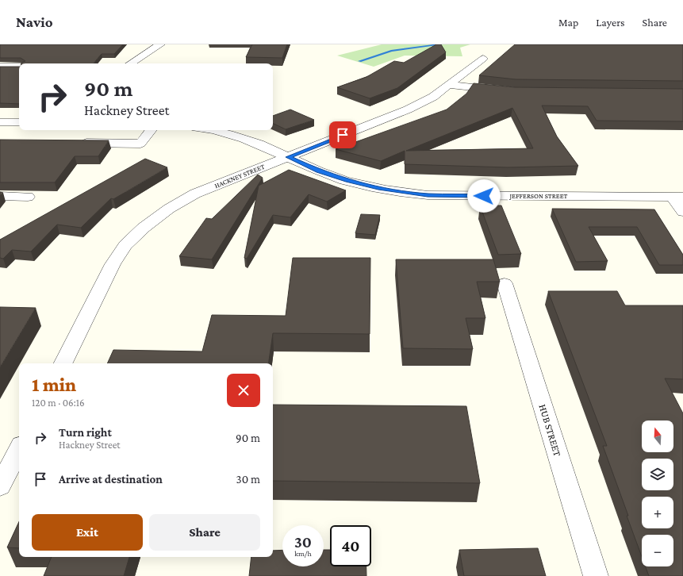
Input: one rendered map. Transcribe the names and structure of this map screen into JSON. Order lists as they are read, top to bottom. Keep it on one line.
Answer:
{"streets":{"street":["HACKNEY STREET","JEFFERSON STREET","HUB STREET"]},"crossings":[["HACKNEY STREET","JEFFERSON STREET"]],"north":"top","page":{"header":"Navio","nav":["Map","Layers","Share"],"turn":["90 m","Hackney Street"],"heading":["1 min","120 m · 06:16"],"list":[{"name":"Turn right","note":"Hackney Street","value":"90 m"},{"name":"Arrive at destination","value":"30 m"}],"map_buttons":["+","−"],"buttons":["Exit","Share"],"speed":"30 km/h","limit":"40"}}
